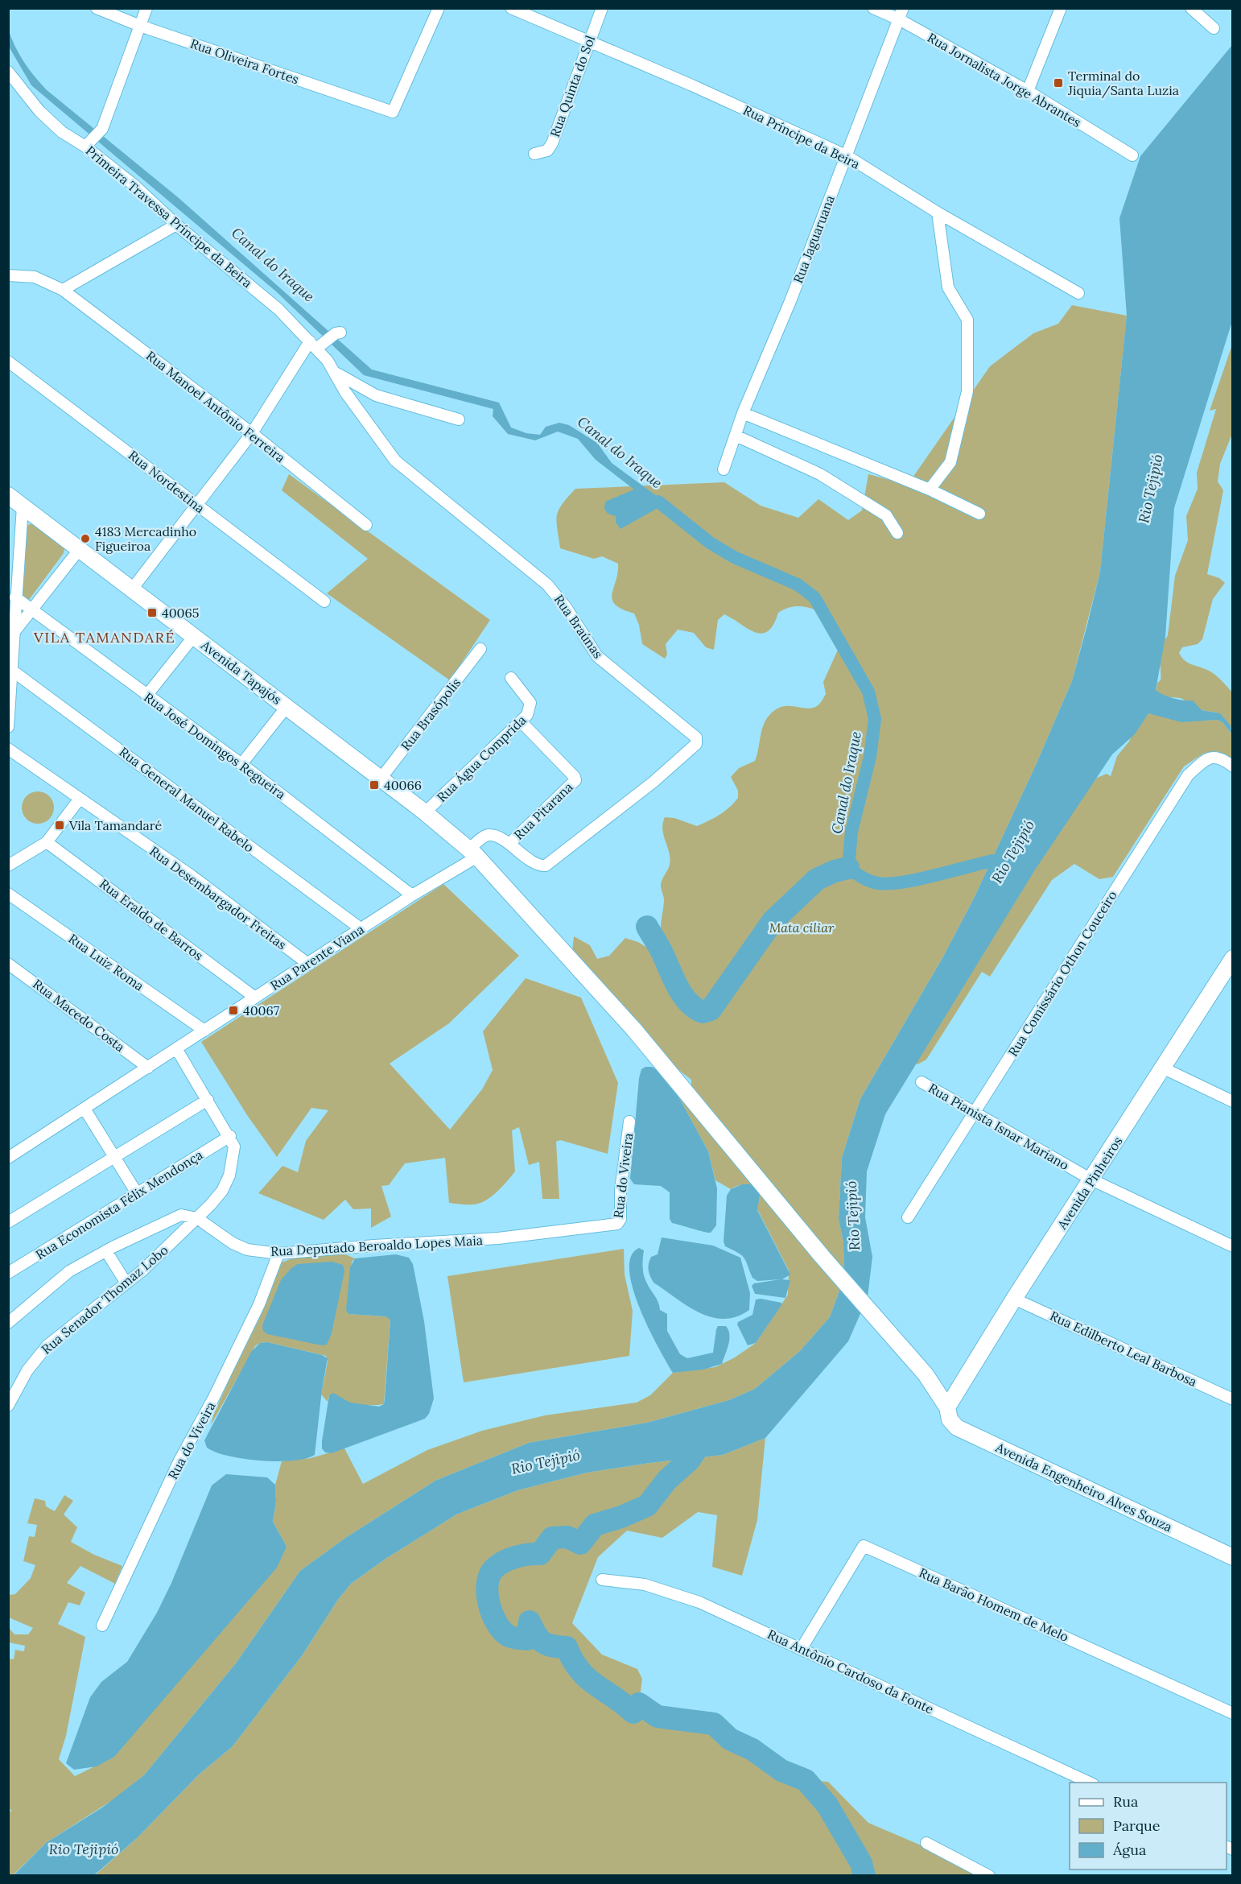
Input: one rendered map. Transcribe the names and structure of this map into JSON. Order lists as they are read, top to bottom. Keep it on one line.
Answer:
{"streets":{"main road":["Avenida Tapajós","Avenida Pinheiros","Avenida Engenheiro Alves Souza"],"street":["Rua Oliveira Fortes","Rua Jornalista Jorge Abrantes","Rua Quinta do Sol","Rua Príncipe da Beira","Primeira Travessa Príncipe da Beira","Rua Jaguaruana","Rua Manoel Antônio Ferreira","Rua Nordestina","Rua Braúnas","Rua Brasópolis","Rua José Domingos Regueira","Rua Água Comprida","Rua General Manuel Rabelo","Rua Pitarana","Rua Desembargador Freitas","Rua Eraldo de Barros","Rua Parente Viana","Rua Luiz Roma","Rua Comissário Othon Couceiro","Rua Macedo Costa","Rua Pianista Isnar Mariano","Rua do Viveira","Rua Economista Félix Mendonça","Rua Deputado Beroaldo Lopes Maia","Rua Senador Thomaz Lobo","Rua Edilberto Leal Barbosa","Rua Barão Homem de Melo","Rua Antônio Cardoso da Fonte"]},"crossings":[["Rua Jornalista Jorge Abrantes","Rua Jaguaruana"],["Rua Quinta do Sol","Rua Príncipe da Beira"],["Rua Príncipe da Beira","Rua Jaguaruana"],["Primeira Travessa Príncipe da Beira","Rua Braúnas"],["Rua Braúnas","Avenida Tapajós"],["Rua Braúnas","Rua Pitarana"],["Rua Braúnas","Rua Parente Viana"],["Avenida Tapajós","Rua Brasópolis"],["Avenida Tapajós","Rua Água Comprida"],["Avenida Tapajós","Rua Parente Viana"],["Avenida Tapajós","Avenida Engenheiro Alves Souza"],["Rua José Domingos Regueira","Rua Parente Viana"],["Rua Água Comprida","Rua Pitarana"],["Rua General Manuel Rabelo","Rua Parente Viana"],["Rua Desembargador Freitas","Rua Parente Viana"],["Rua Eraldo de Barros","Rua Parente Viana"],["Rua Parente Viana","Rua Luiz Roma"],["Rua Parente Viana","Rua Macedo Costa"],["Rua Parente Viana","Rua Senador Thomaz Lobo"],["Rua Comissário Othon Couceiro","Rua Pianista Isnar Mariano"],["Rua Pianista Isnar Mariano","Avenida Pinheiros"],["Rua do Viveira","Rua Deputado Beroaldo Lopes Maia"],["Avenida Pinheiros","Rua Edilberto Leal Barbosa"],["Avenida Pinheiros","Avenida Engenheiro Alves Souza"],["Rua Economista Félix Mendonça","Rua Senador Thomaz Lobo"],["Rua Deputado Beroaldo Lopes Maia","Rua Senador Thomaz Lobo"],["Rua Barão Homem de Melo","Rua Antônio Cardoso da Fonte"]],"districts":["VILA TAMANDARÉ"],"water":["Canal do Iraque","Rio Tejipió"],"parks":["Mata ciliar"],"places":{"transit":["Terminal do Jiquia/Santa Luzia","40065","40066","Vila Tamandaré","40067"],"other":["4183 Mercadinho Figueiroa"]},"legend":["Rua","Parque","Água"]}
